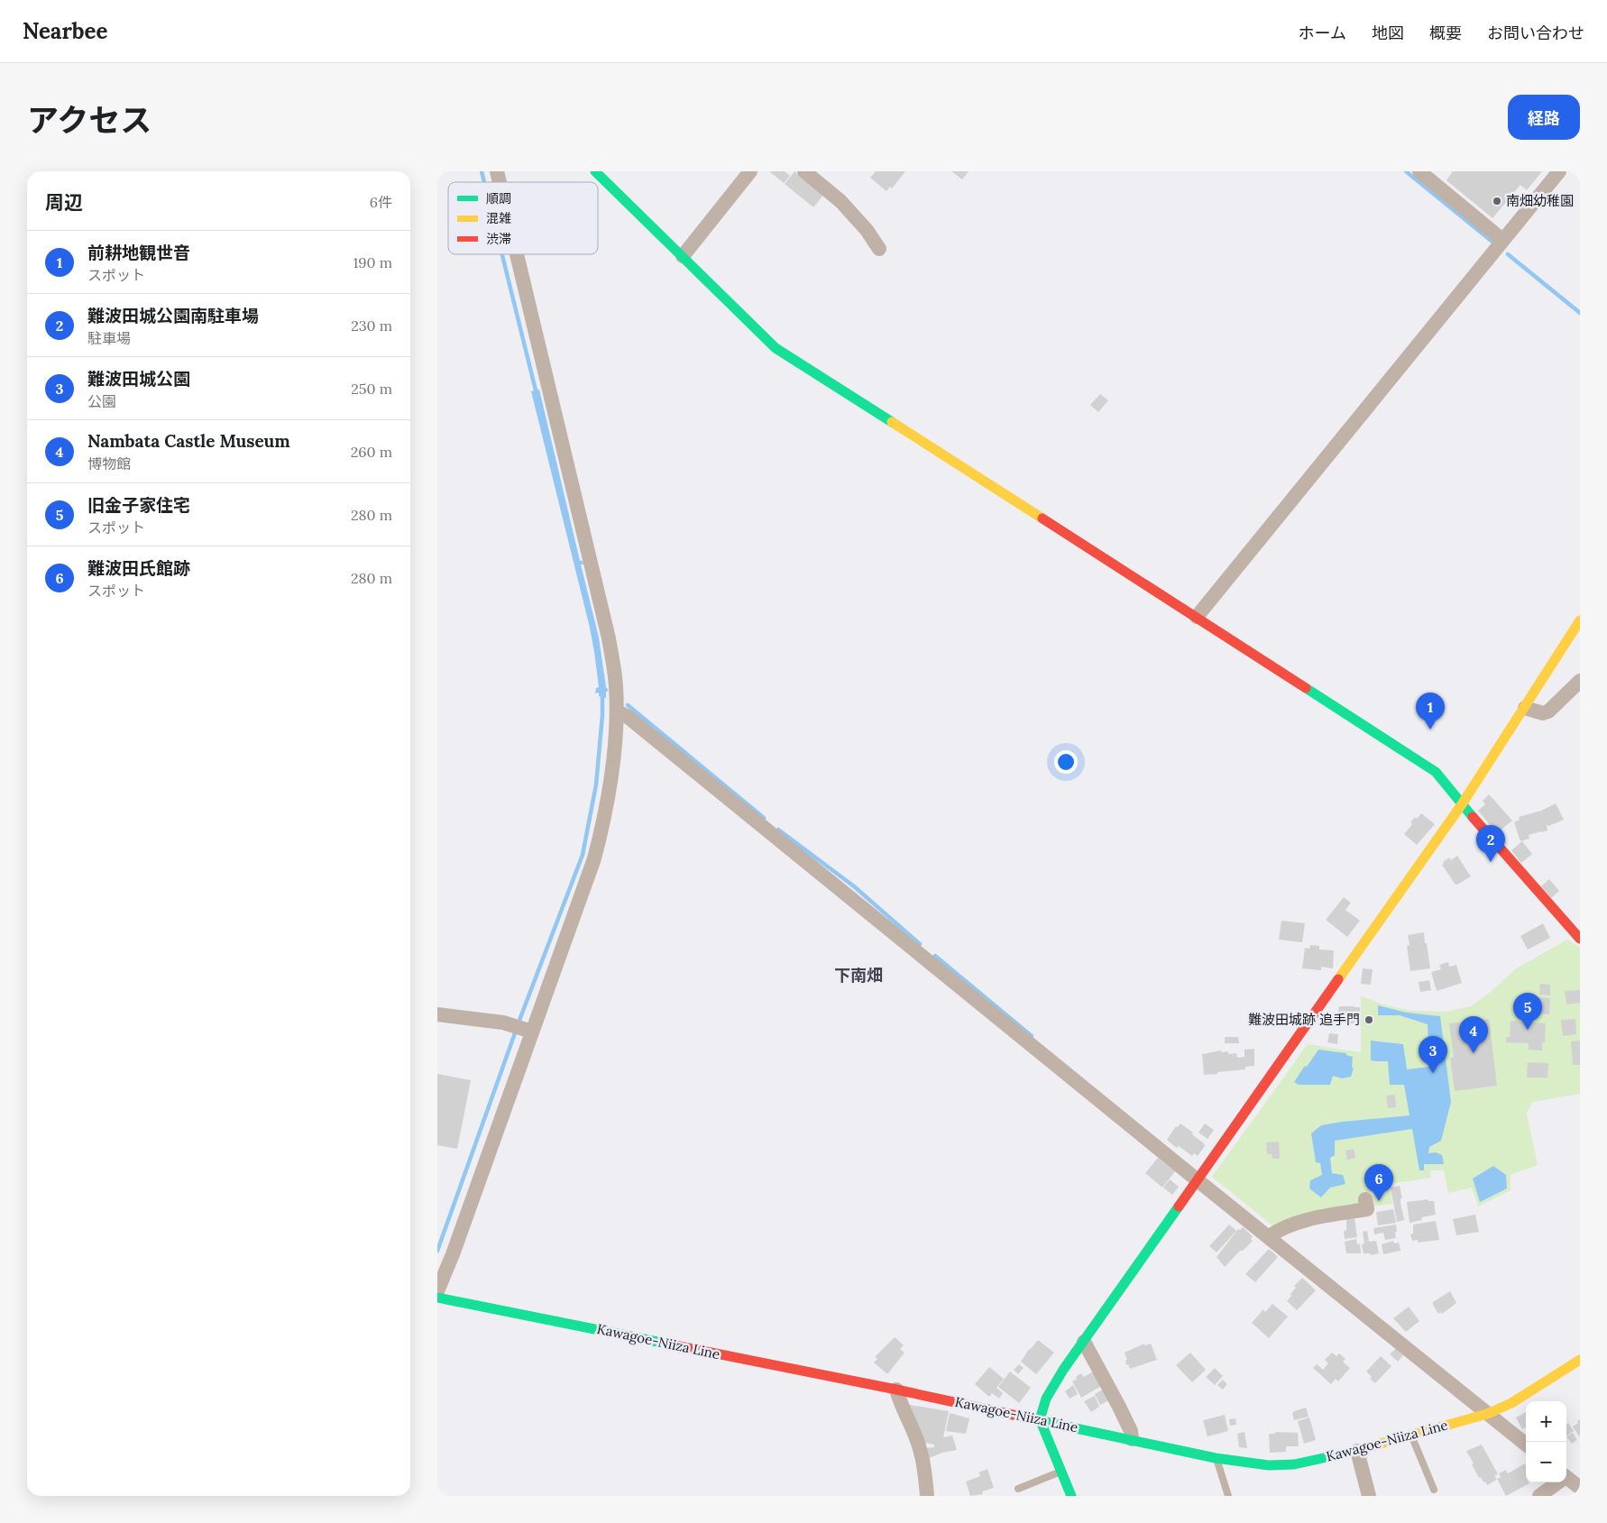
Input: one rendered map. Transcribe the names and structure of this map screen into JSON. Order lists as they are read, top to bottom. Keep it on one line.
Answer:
{"streets":{"street":["Kawagoe-Niiza Line"]},"districts":["下南畑"],"places":["南畑幼稚園","難波田城跡 追手門"],"legend":["順調","混雑","渋滞"],"page":{"header":"Nearbee","nav":["ホーム","地図","概要","お問い合わせ"],"title":"アクセス","buttons":"経路","heading":["周辺","6件"],"list":[{"mark":"1","name":"前耕地観世音","note":"スポット","value":"190 m"},{"mark":"2","name":"難波田城公園南駐車場","note":"駐車場","value":"230 m"},{"mark":"3","name":"難波田城公園","note":"公園","value":"250 m"},{"mark":"4","name":"Nambata Castle Museum","note":"博物館","value":"260 m"},{"mark":"5","name":"旧金子家住宅","note":"スポット","value":"280 m"},{"mark":"6","name":"難波田氏館跡","note":"スポット","value":"280 m"}],"pins":["1","2","5","4","3","6"],"map_buttons":["+","−"]}}
